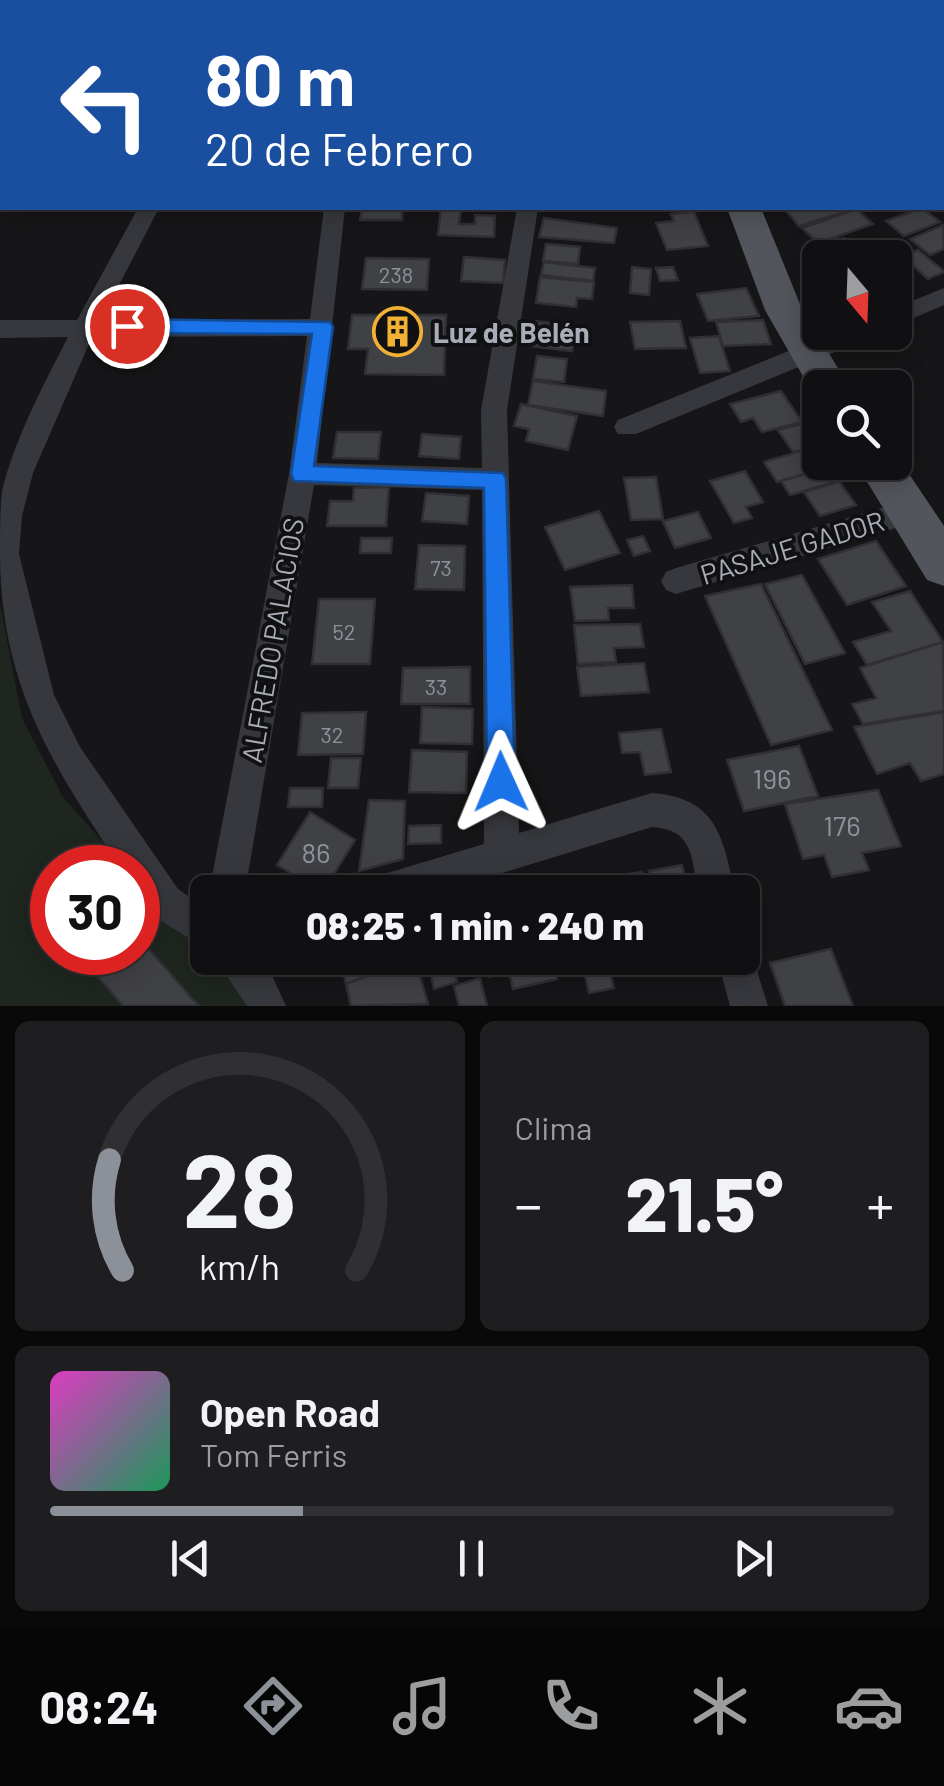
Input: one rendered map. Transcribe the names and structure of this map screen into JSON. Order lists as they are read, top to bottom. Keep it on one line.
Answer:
{"streets":{"street":["PASAJE GADOR","ALFREDO PALACIOS"]},"places":{"building":["Luz de Belén"]},"house_numbers":["238","73","52","33","32","196","176","86"],"north":"bottom","page":{"turn":["80 m","20 de Febrero"],"limit":"30","trip":"08:25 · 1 min · 240 m","tile":"Clima","heat":["−","21.5°","+"],"song":["Open Road","Tom Ferris"],"tabs":"08:24","gauge":["28","km/h"]}}
